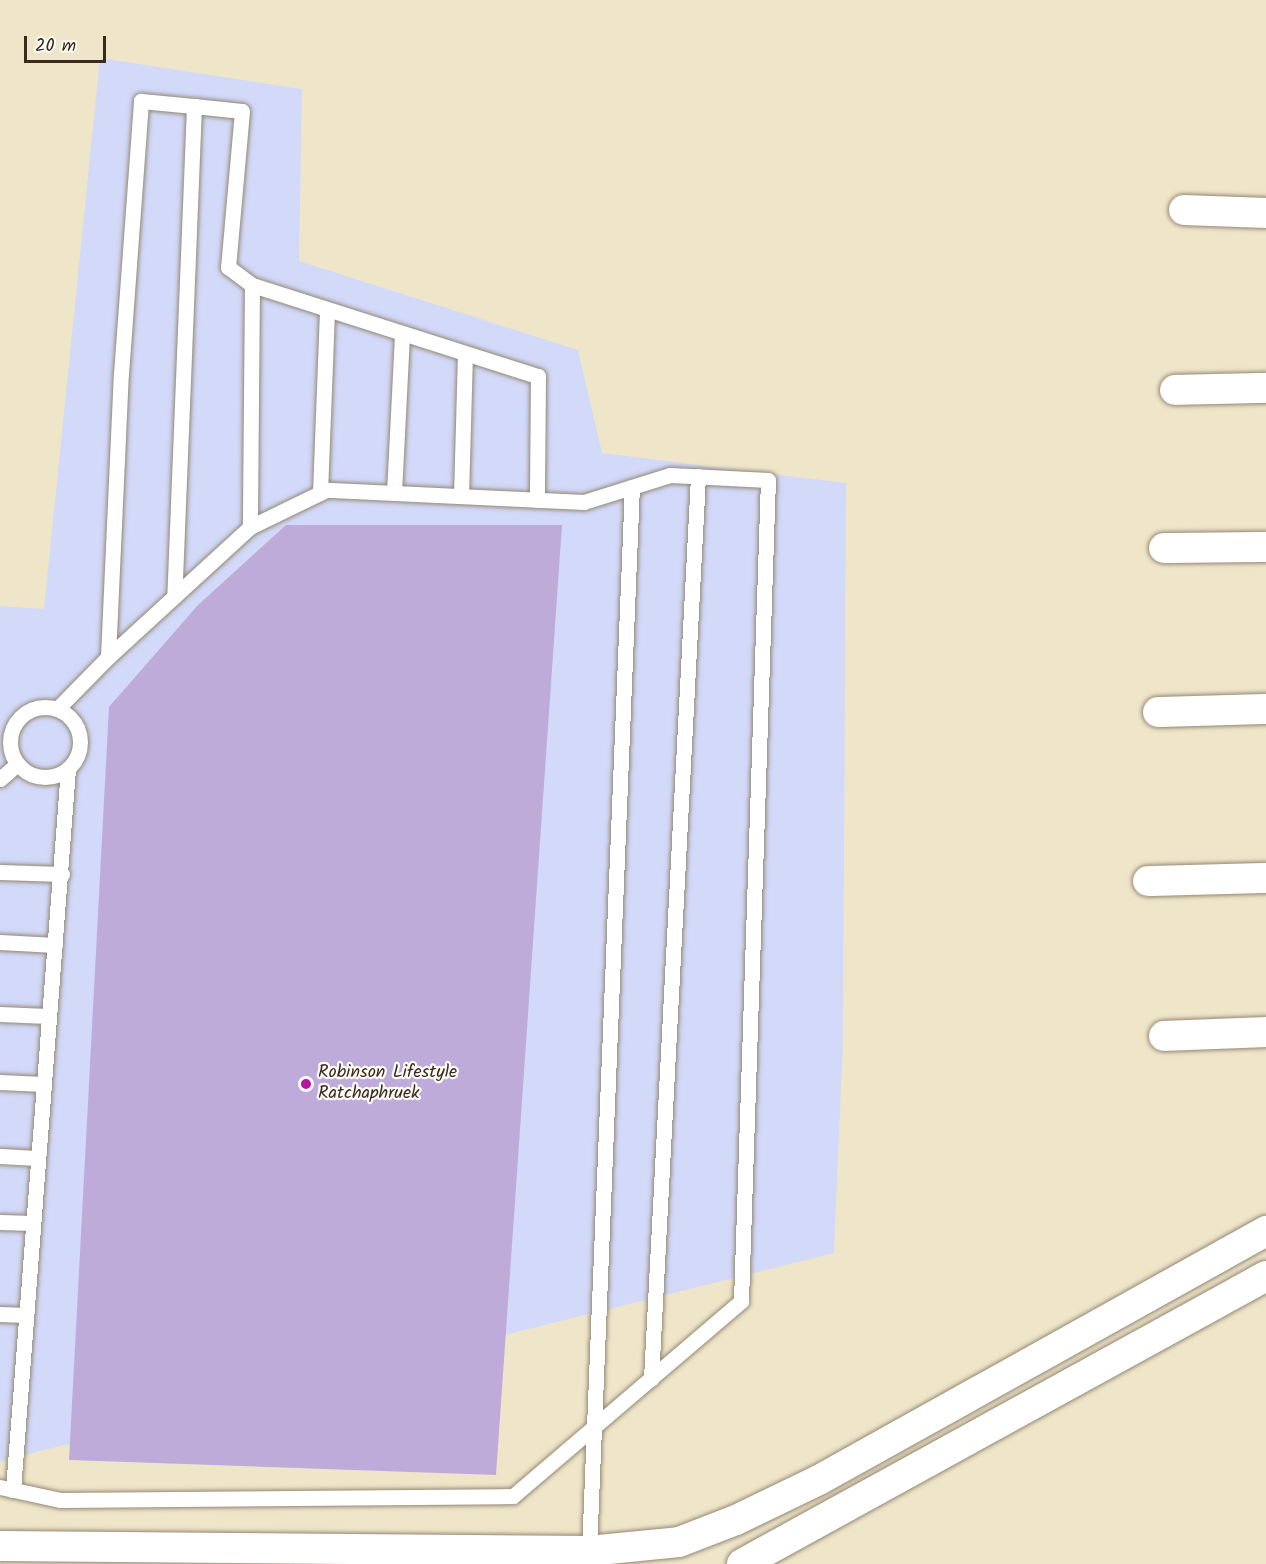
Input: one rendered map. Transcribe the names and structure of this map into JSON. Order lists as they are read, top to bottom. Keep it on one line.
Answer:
{"places":["Robinson Lifestyle Ratchaphruek"],"scale_bar":"20 m"}
